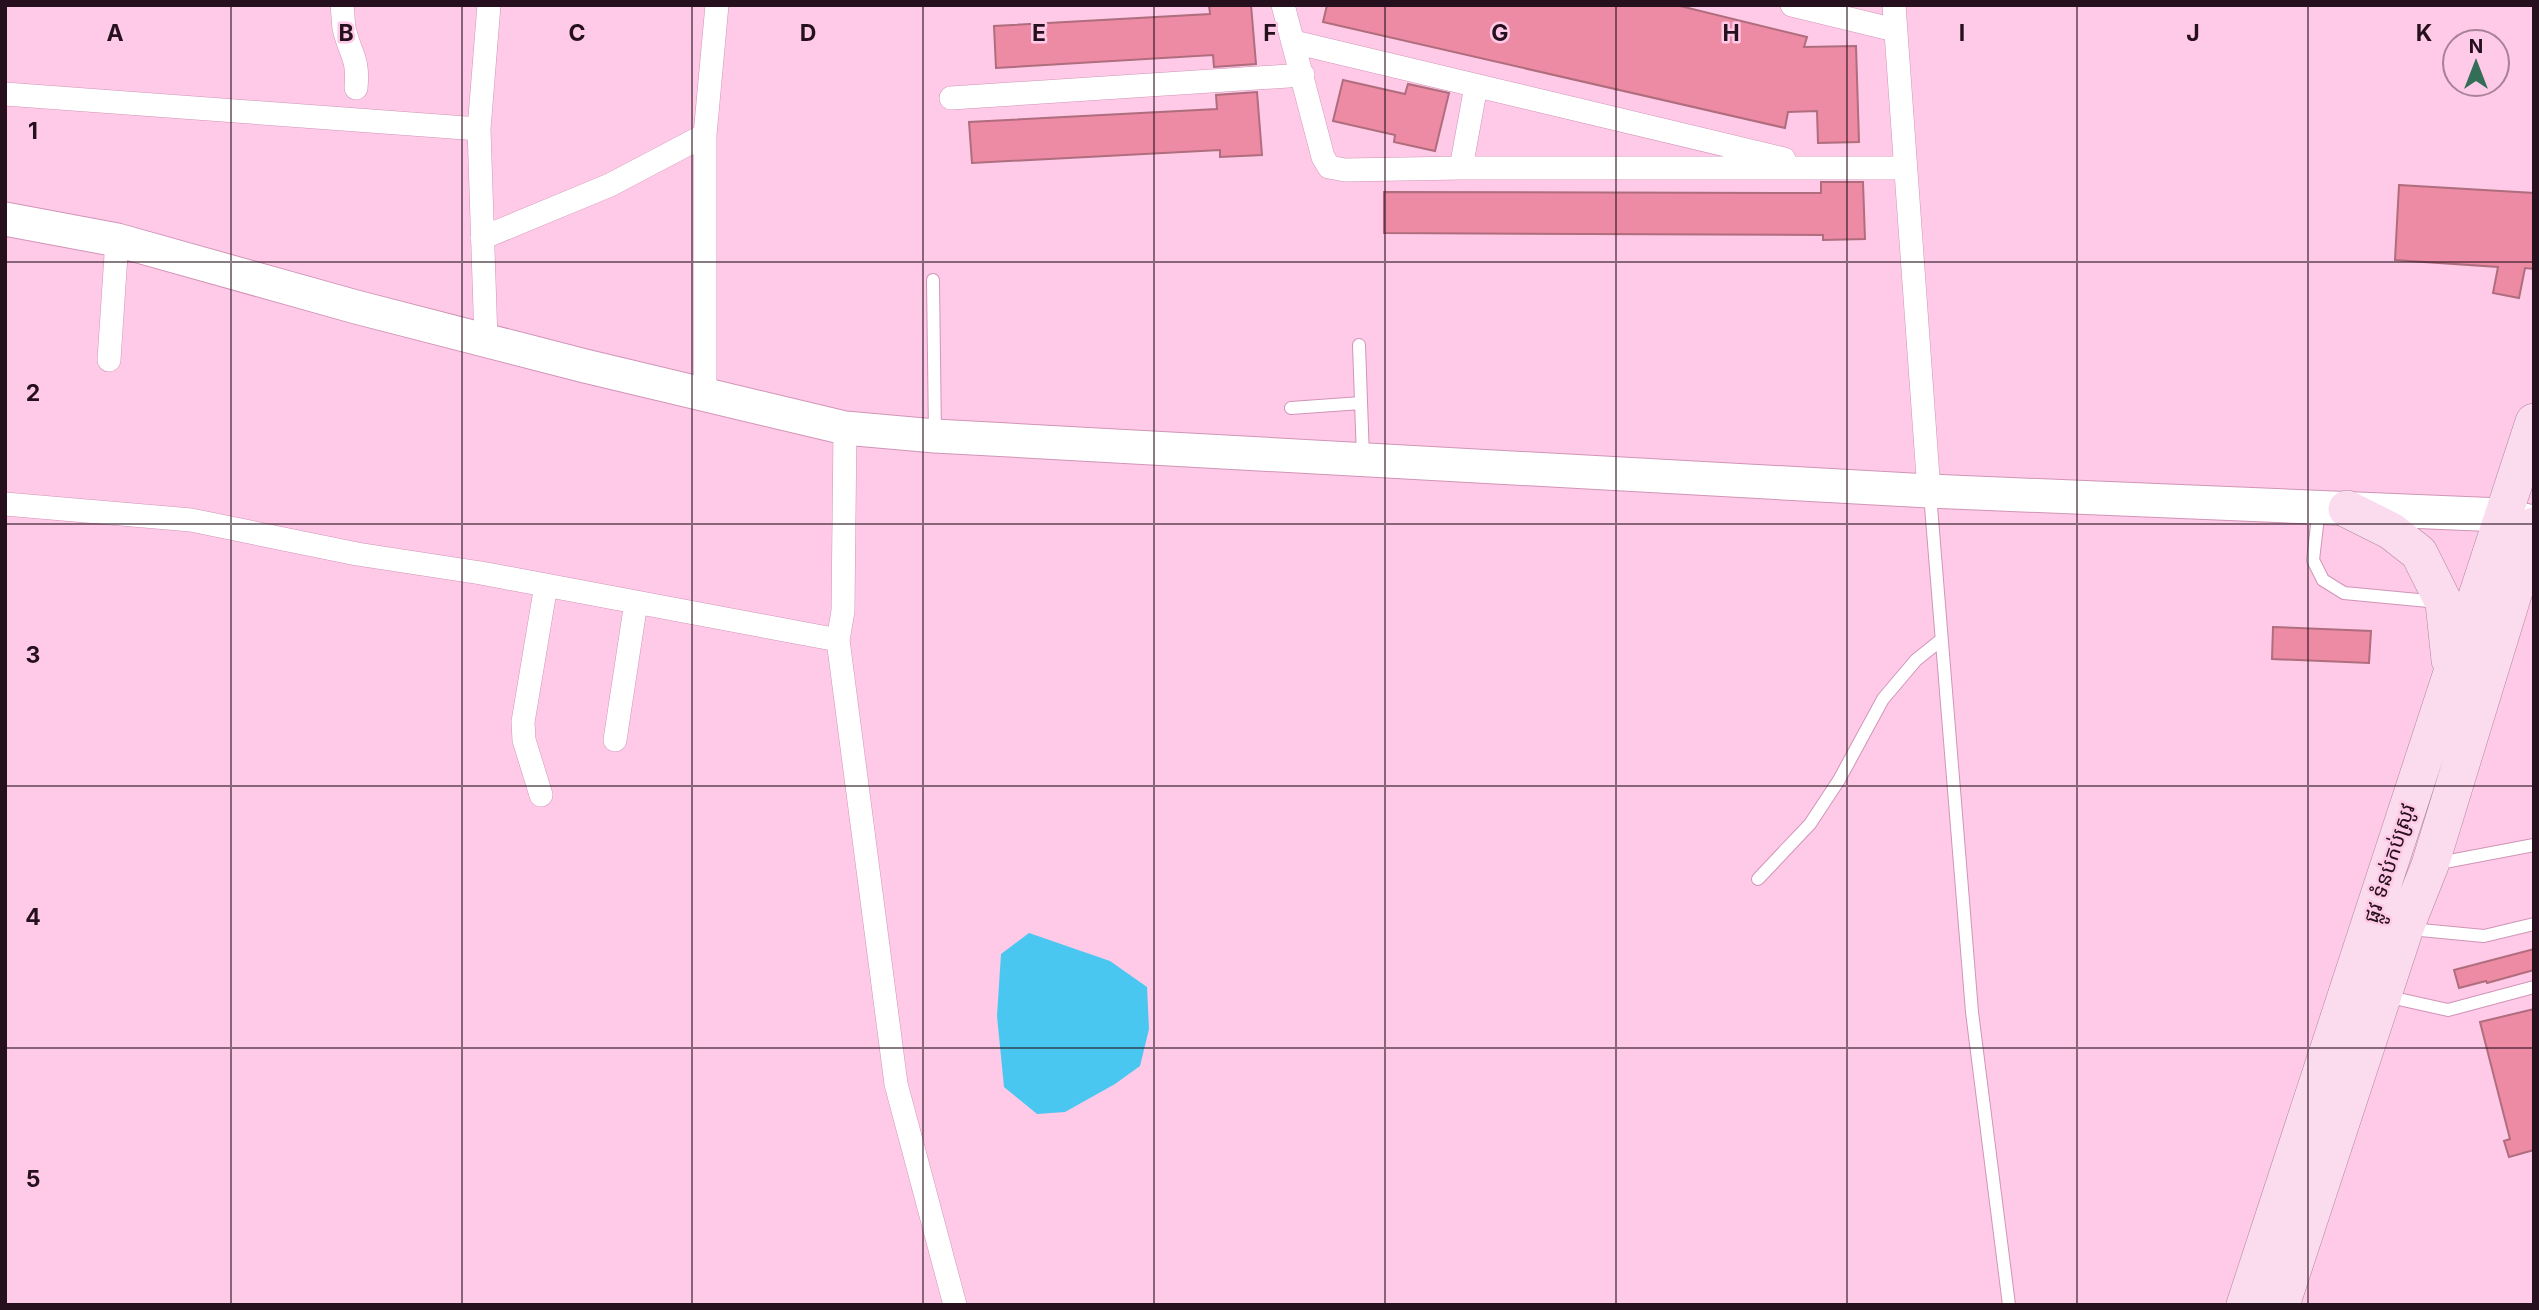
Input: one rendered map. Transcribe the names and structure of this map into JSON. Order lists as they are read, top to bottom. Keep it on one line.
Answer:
{"streets":{"main road":["ផ្លូវ ទំនប់កប់ស្រូវ"]},"north":"top","grid":{"columns":["A","B","C","D","E","F","G","H","I","J","K"],"rows":["1","2","3","4","5"]}}
